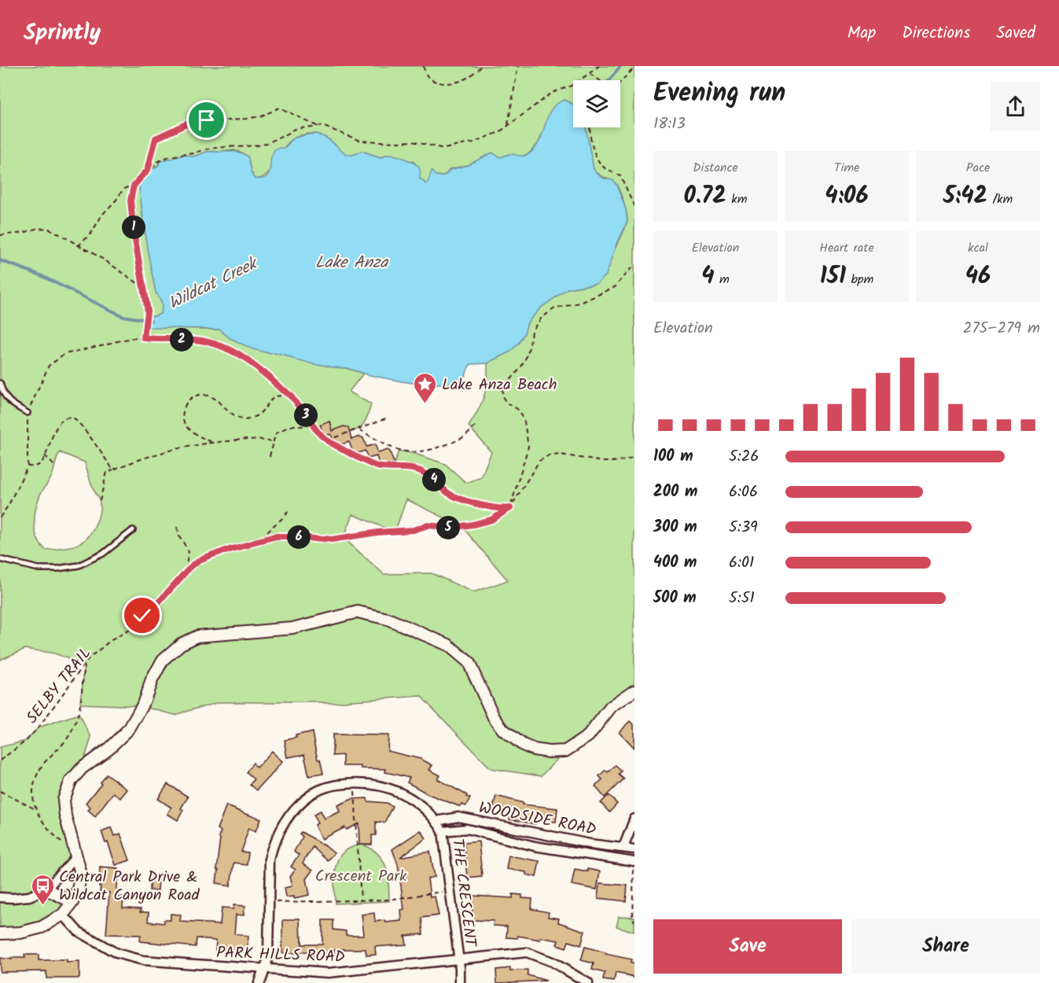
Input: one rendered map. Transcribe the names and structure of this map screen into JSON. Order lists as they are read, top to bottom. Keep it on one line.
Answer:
{"streets":{"street":["WOODSIDE ROAD","THE CRESCENT","PARK HILLS ROAD"],"path":["SELBY TRAIL"]},"crossings":[["WOODSIDE ROAD","THE CRESCENT"],["THE CRESCENT","PARK HILLS ROAD"]],"water":["Lake Anza","Wildcat Creek"],"parks":["Crescent Park"],"places":{"place":["Lake Anza Beach"],"bus stop":["Central Park Drive & Wildcat Canyon Road"]},"page":{"header":"Sprintly","nav":["Map","Directions","Saved"],"heading":["Evening run","18:13"],"stats":[["Distance","0.72 km"],["Time","4:06"],["Pace","5:42 /km"],["Elevation","4 m"],["Heart rate","151 bpm"],["kcal","46"]],"pins":["1","2","3","4","5","6"],"chart":["Elevation","275–279 m"],"list":[{"name":"100 m","note":"5:26"},{"name":"200 m","note":"6:06"},{"name":"300 m","note":"5:39"},{"name":"400 m","note":"6:01"},{"name":"500 m","note":"5:51"}],"buttons":["Save","Share"]}}
